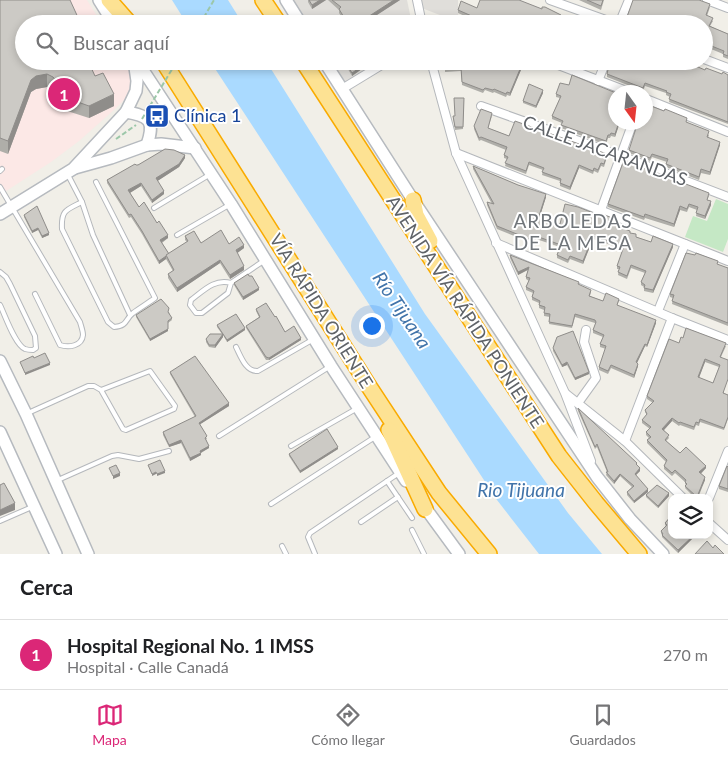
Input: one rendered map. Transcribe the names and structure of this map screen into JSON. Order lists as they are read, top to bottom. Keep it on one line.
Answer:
{"streets":{"highway":["VÍA RÁPIDA ORIENTE","AVENIDA VÍA RÁPIDA PONIENTE"],"street":["CALLE JACARANDAS"]},"districts":["ARBOLEDAS DE LA MESA"],"water":["Río Tijuana","Rio Tijuana"],"places":{"bus stop":["Clínica 1"]},"north":"bottom","page":{"search":"Buscar aquí","pins":"1","heading":"Cerca","list":[{"mark":"1","name":"Hospital Regional No. 1 IMSS","note":"Hospital · Calle Canadá","value":"270 m"}],"nav":["Mapa","Cómo llegar","Guardados"]}}
